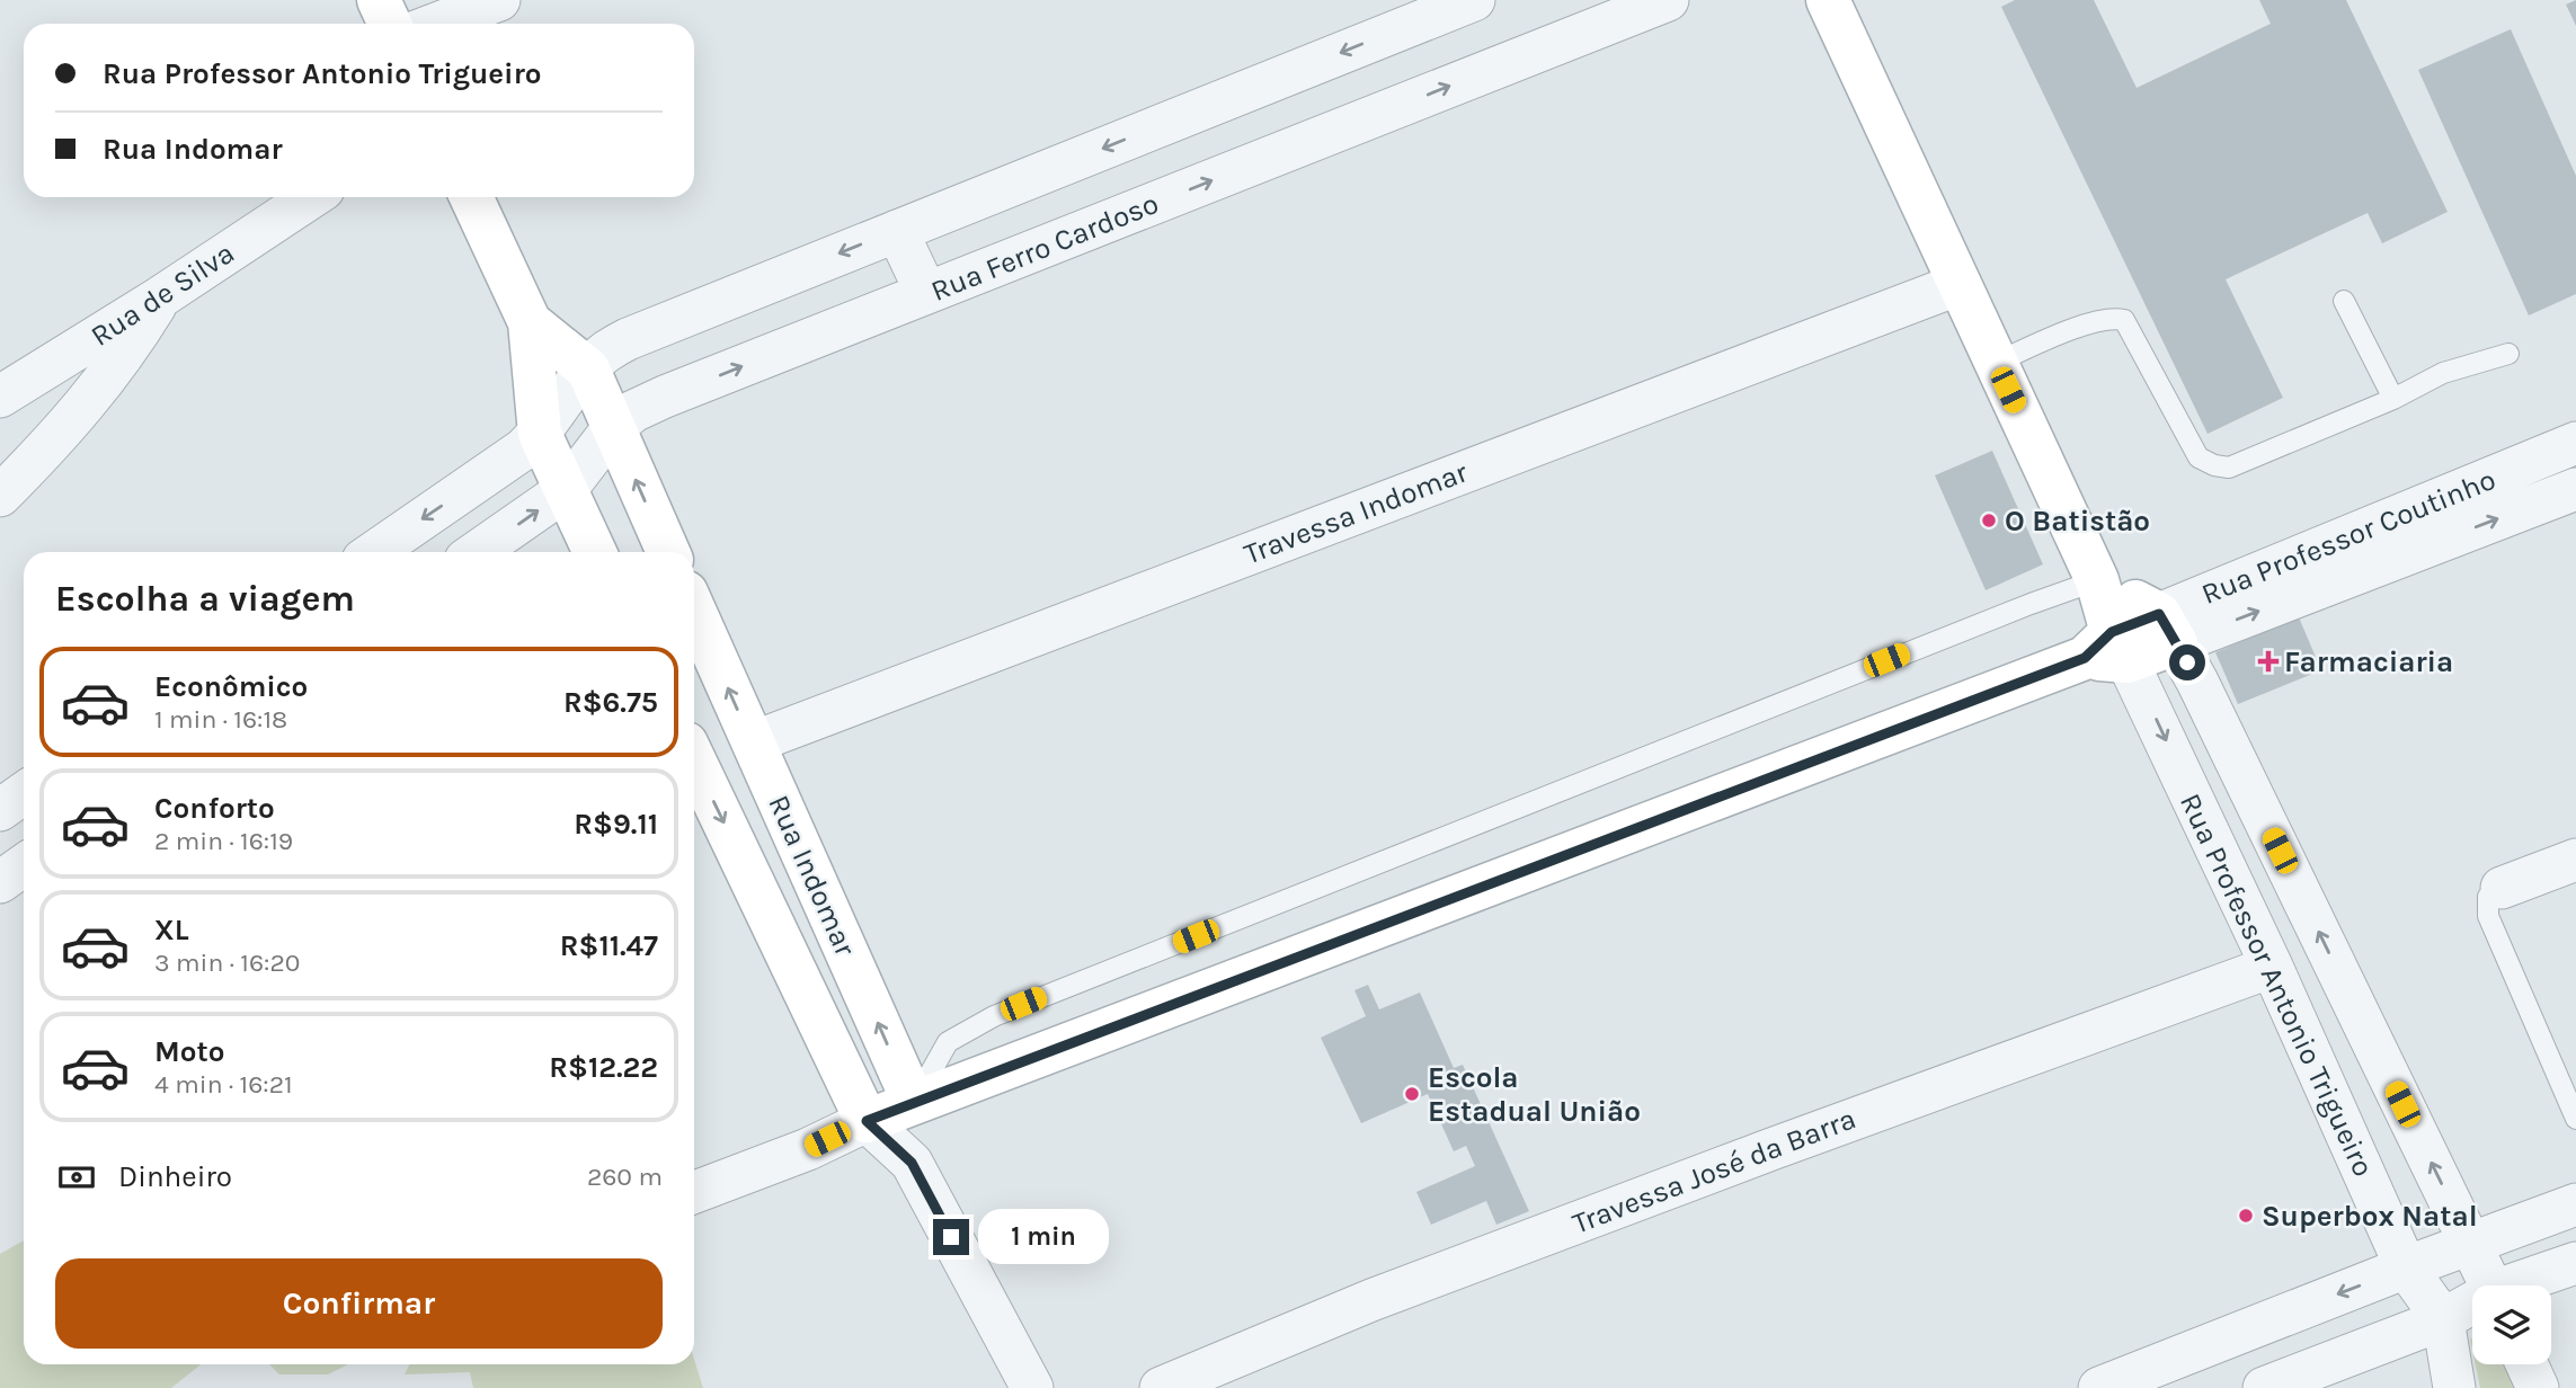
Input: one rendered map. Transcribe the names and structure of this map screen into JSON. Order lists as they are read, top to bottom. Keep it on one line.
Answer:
{"streets":{"street":["Rua Ferro Cardoso","Rua de Silva","Travessa Indomar","Rua Professor Coutinho","Rua Indomar","Rua Professor Antonio Trigueiro","Travessa José da Barra"]},"crossings":[["Travessa Indomar","Rua Indomar"],["Travessa Indomar","Rua Professor Antonio Trigueiro"],["Rua Professor Coutinho","Rua Indomar"],["Rua Professor Coutinho","Rua Professor Antonio Trigueiro"],["Rua Professor Antonio Trigueiro","Travessa José da Barra"]],"places":{"other":["O Batistão","Escola Estadual União","Superbox Natal"],"health":["Farmaciaria"]},"page":{"banner":["Rua Professor Antonio Trigueiro","Rua Indomar"],"heading":"Escolha a viagem","list":[{"name":"Econômico","note":"1 min · 16:18","value":"R$6.75"},{"name":"Conforto","note":"2 min · 16:19","value":"R$9.11"},{"name":"XL","note":"3 min · 16:20","value":"R$11.47"},{"name":"Moto","note":"4 min · 16:21","value":"R$12.22"}],"pay":["Dinheiro","260 m"],"bubble":"1 min","buttons":"Confirmar"}}
